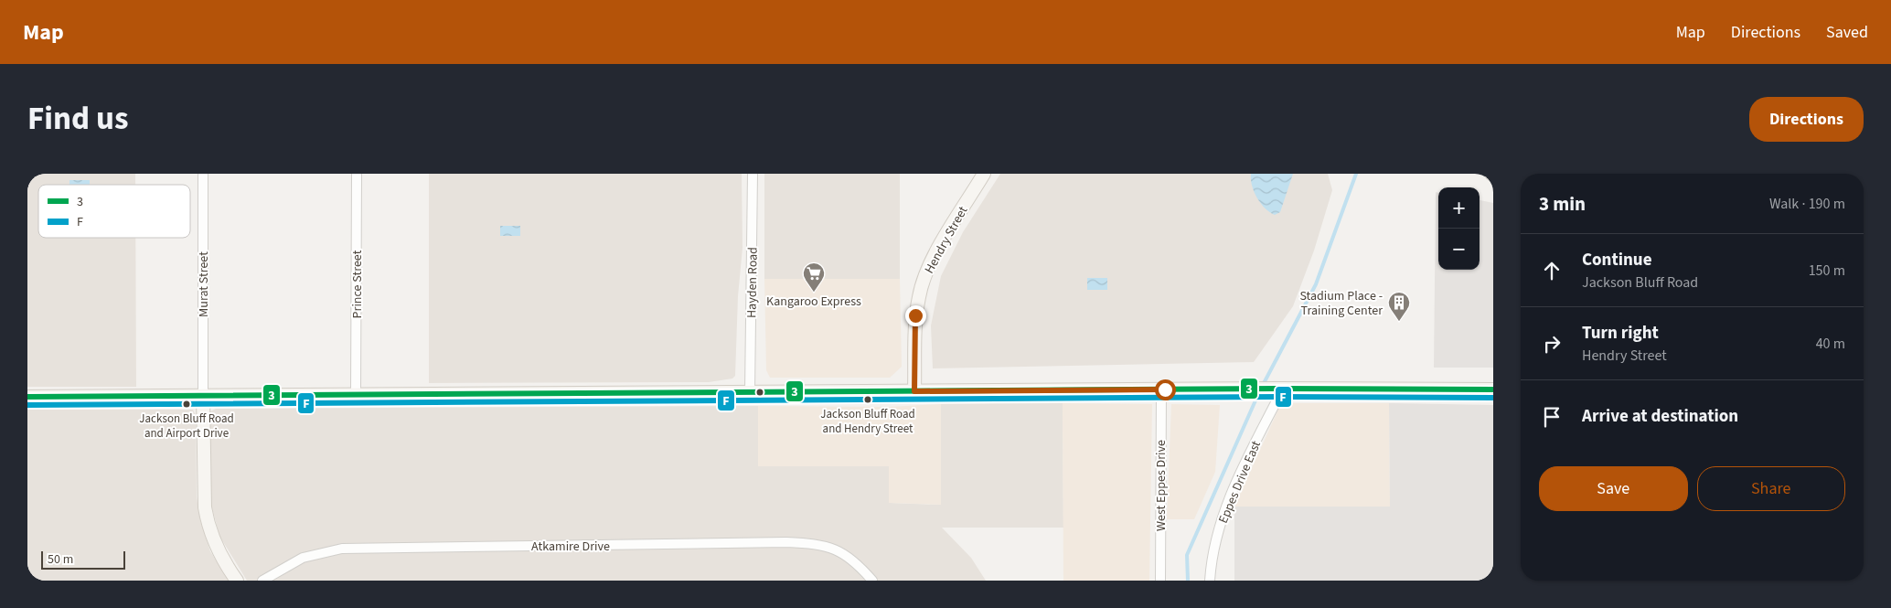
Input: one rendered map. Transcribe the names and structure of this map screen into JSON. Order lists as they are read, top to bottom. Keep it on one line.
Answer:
{"streets":{"street":["Hendry Street","Hayden Road","Murat Street","Prince Street","Eppes Drive East","West Eppes Drive","Atkamire Drive"]},"places":{"supermarket":["Kangaroo Express"],"building":["Stadium Place - Training Center"],"other":["Jackson Bluff Road and Hendry Street","Jackson Bluff Road and Airport Drive"]},"lines":["transit line 3","transit line F"],"legend":["3","F"],"scale_bar":"50 m","page":{"header":"Map","nav":["Map","Directions","Saved"],"title":"Find us","buttons":["Directions",["Save","Share"]],"heading":["3 min","Walk · 190 m"],"map_buttons":["+","−"],"list":[["Continue","Jackson Bluff Road","150 m"],["Turn right","Hendry Street","40 m"],"Arrive at destination"],"scale":"50 m"}}
